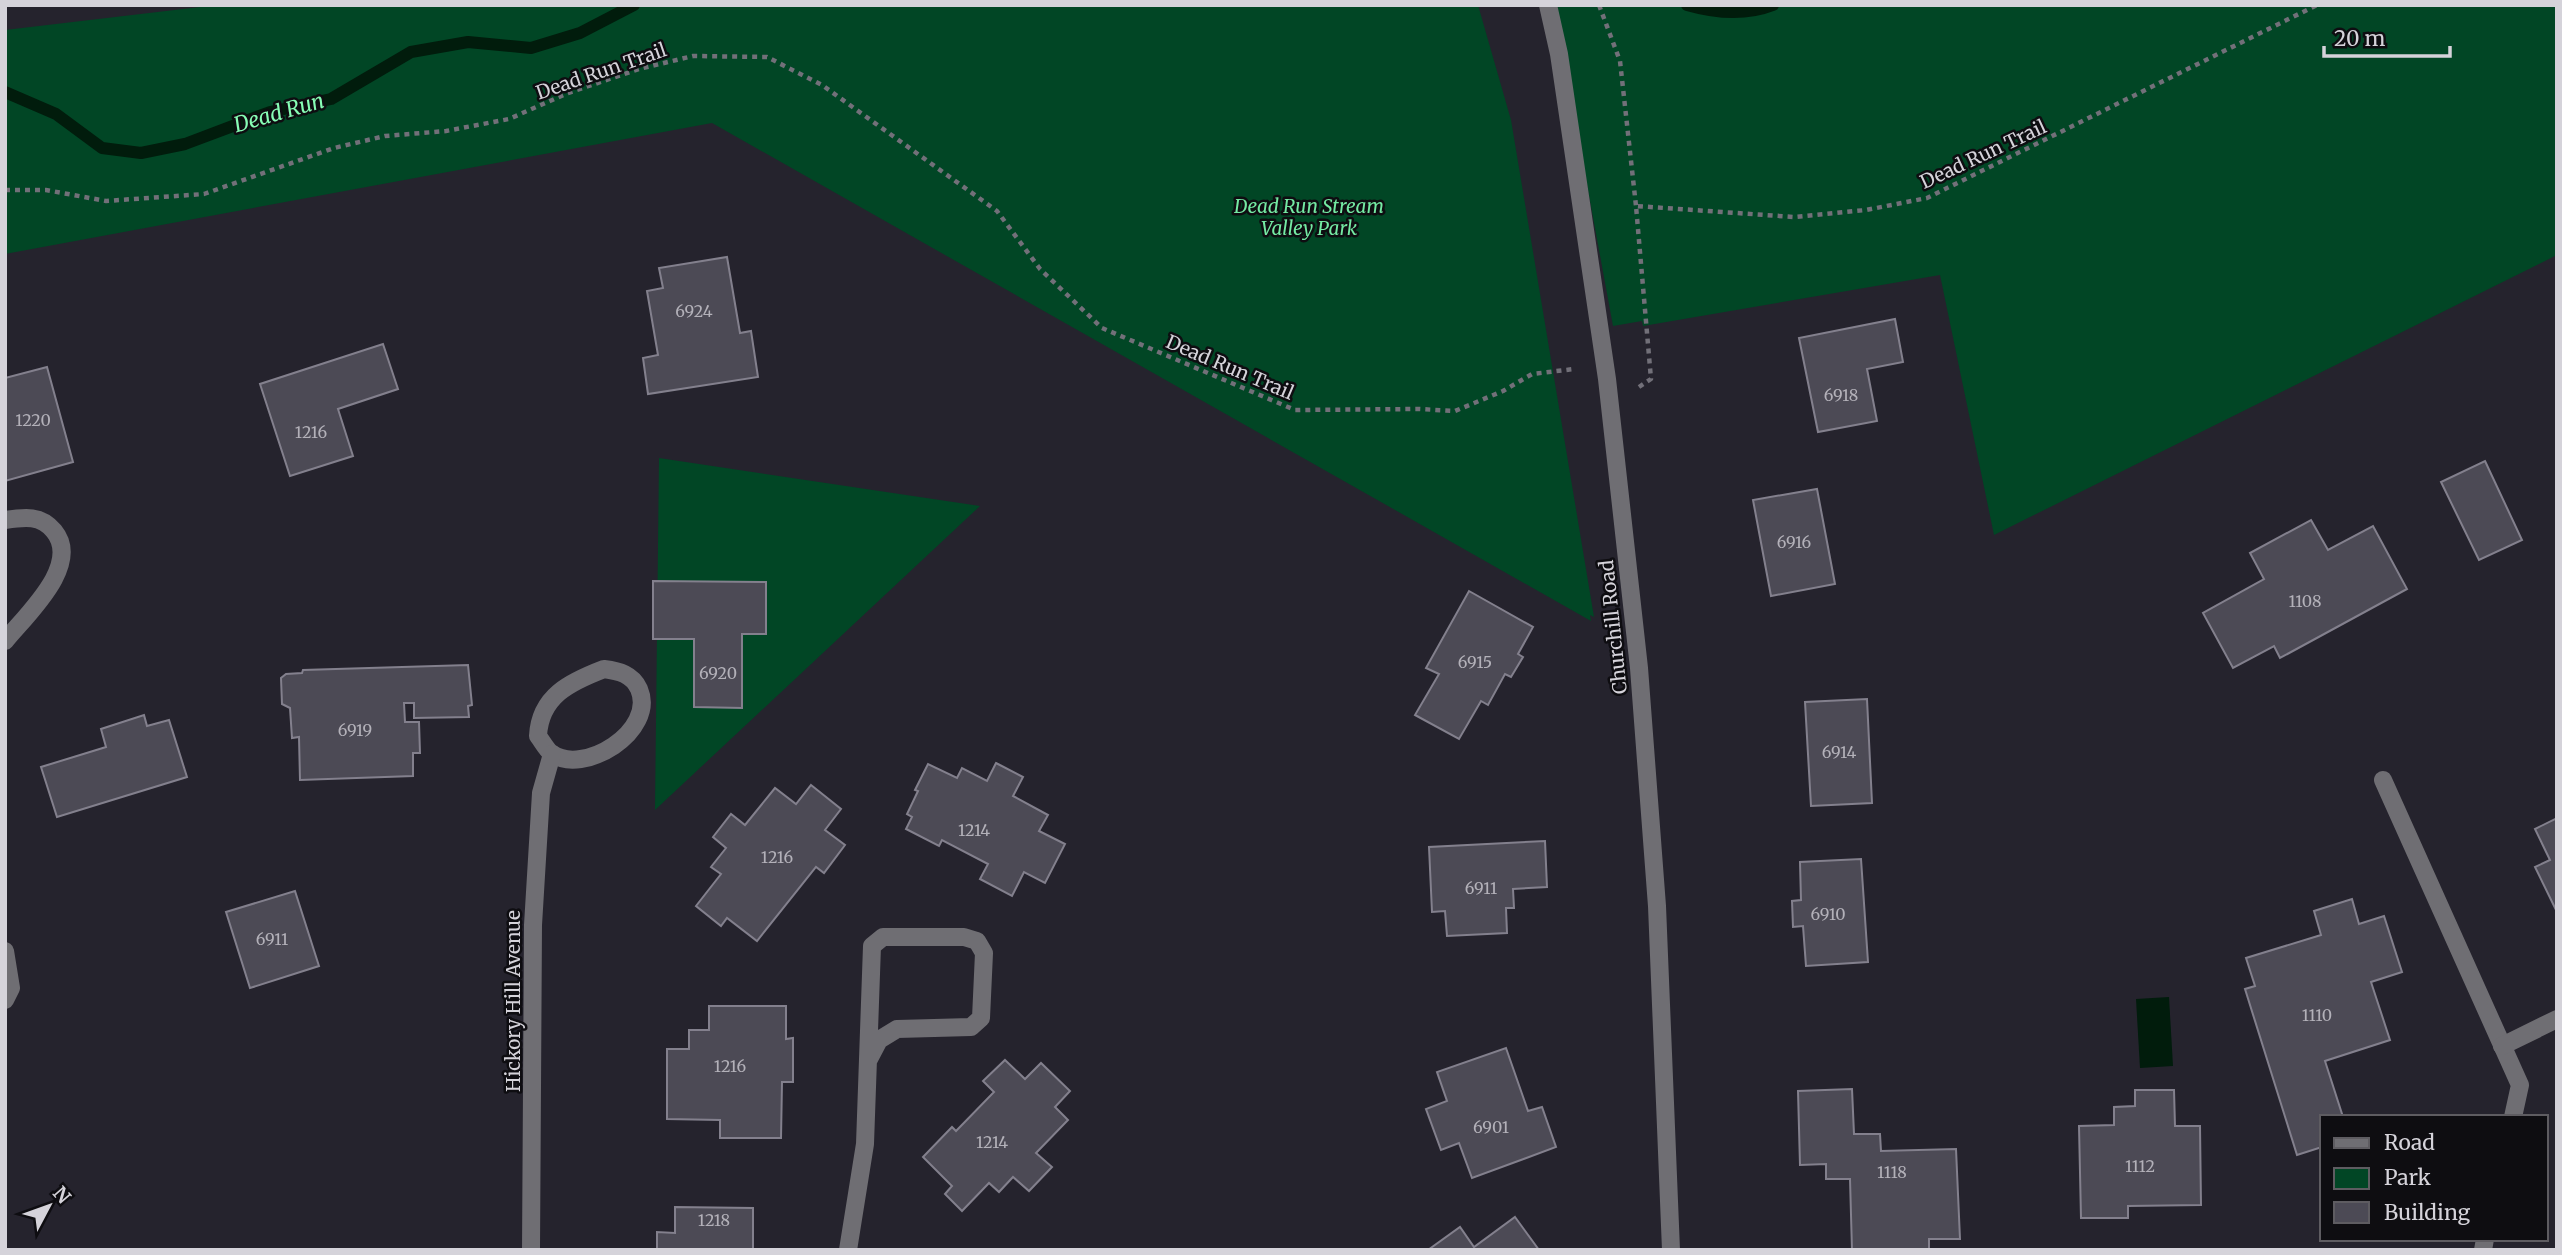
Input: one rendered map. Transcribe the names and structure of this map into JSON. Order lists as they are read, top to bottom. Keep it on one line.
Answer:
{"streets":{"street":["Churchill Road","Hickory Hill Avenue"],"path":["Dead Run Trail"]},"crossings":[["Dead Run Trail","Churchill Road"]],"water":["Dead Run"],"parks":["Dead Run Stream Valley Park"],"house_numbers":["6924","6918","1220","1216","6916","1108","6915","6920","6919","6914","1214","1216","6911","6910","6911","1110","1216","6901","1214","1112","1118","1218"],"legend":["Road","Park","Building"],"scale_bar":"20 m","north":"top right"}
